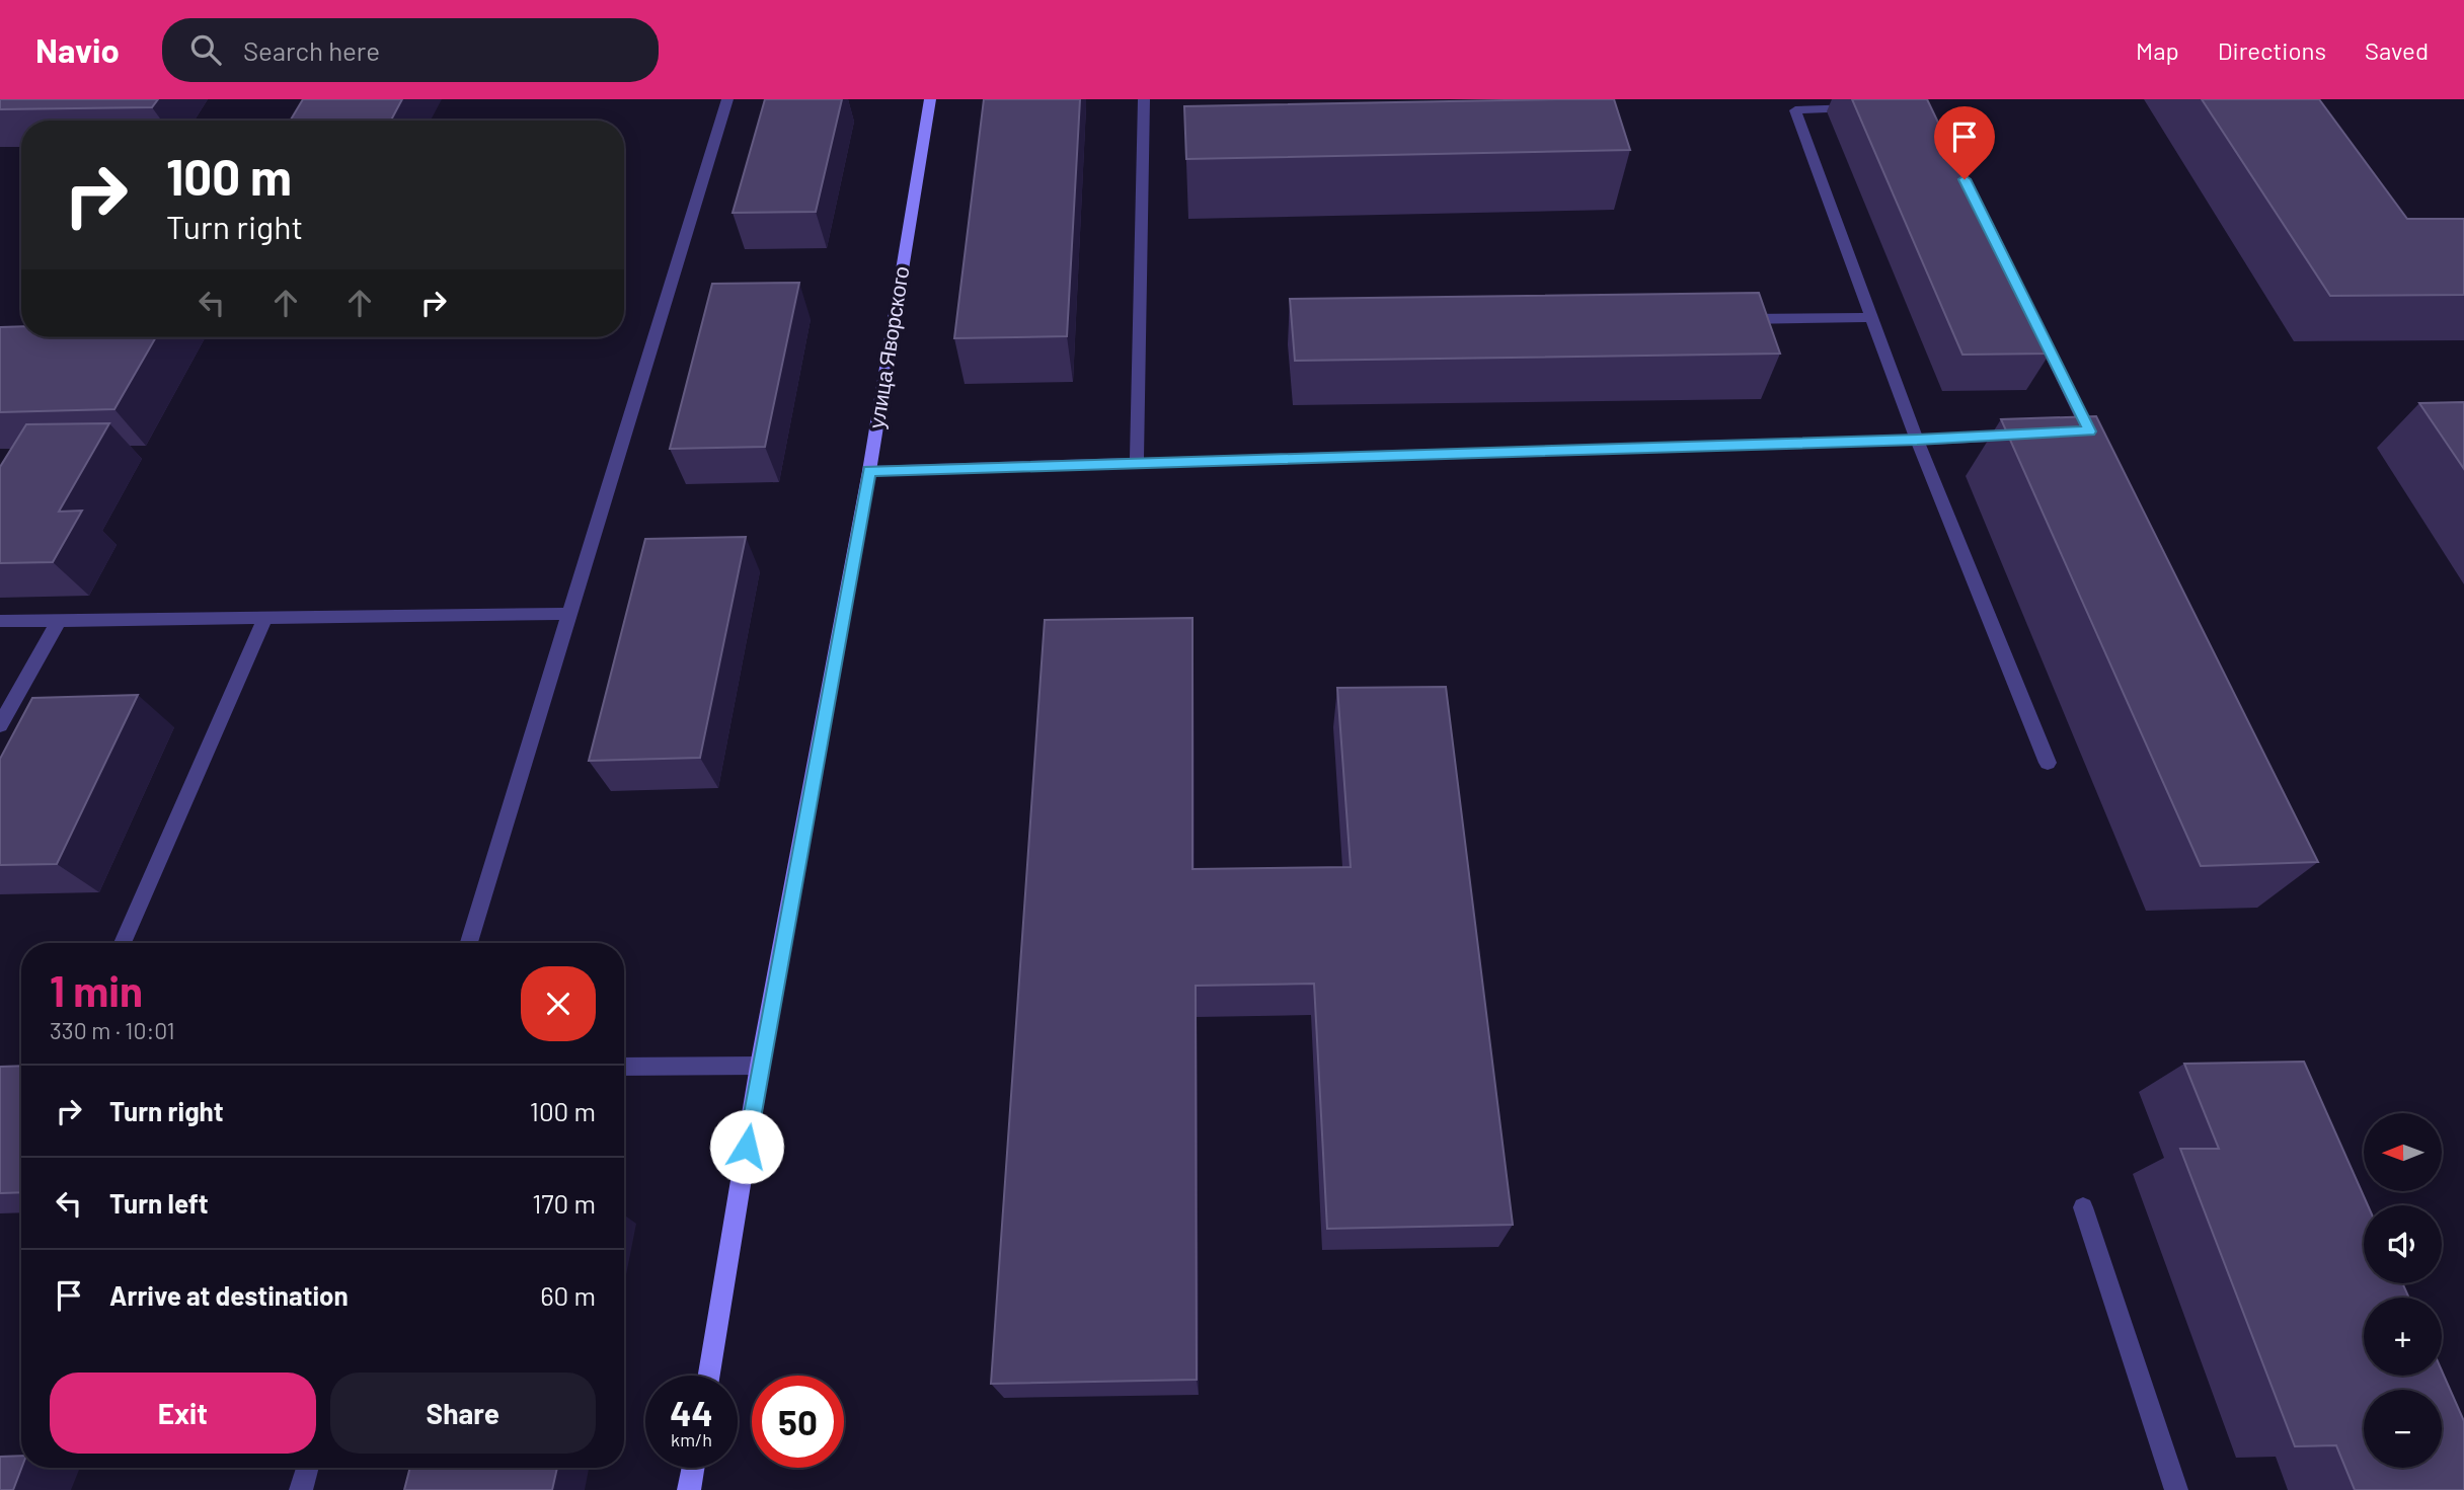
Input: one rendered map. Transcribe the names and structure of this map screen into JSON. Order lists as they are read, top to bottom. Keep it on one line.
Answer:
{"streets":{"main road":["улица Яворского"]},"north":"left","page":{"header":"Navio","search":"Search here","nav":["Map","Directions","Saved"],"turn":["100 m","Turn right"],"heading":["1 min","330 m · 10:01"],"list":[{"name":"Turn right","value":"100 m"},{"name":"Turn left","value":"170 m"},{"name":"Arrive at destination","value":"60 m"}],"map_buttons":["+","−"],"buttons":["Exit","Share"],"speed":"44 km/h","limit":"50"}}
